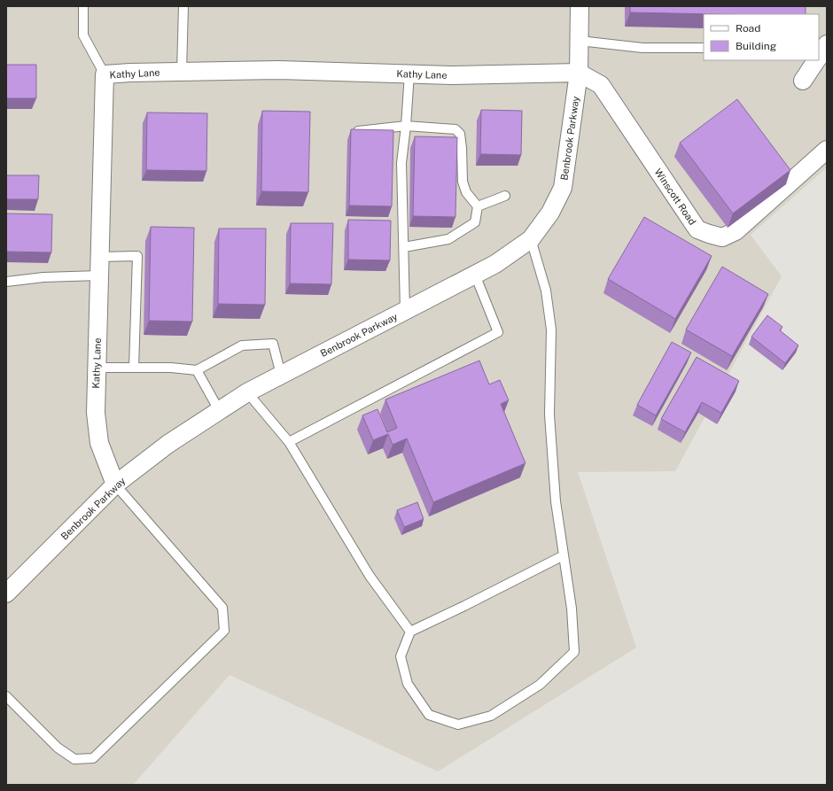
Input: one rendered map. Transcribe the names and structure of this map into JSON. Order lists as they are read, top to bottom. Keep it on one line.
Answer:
{"streets":{"street":["Kathy Lane","Benbrook Parkway","Winscott Road"]},"crossings":[["Kathy Lane","Benbrook Parkway"],["Kathy Lane","Winscott Road"],["Benbrook Parkway","Winscott Road"]],"legend":["Road","Building"]}
